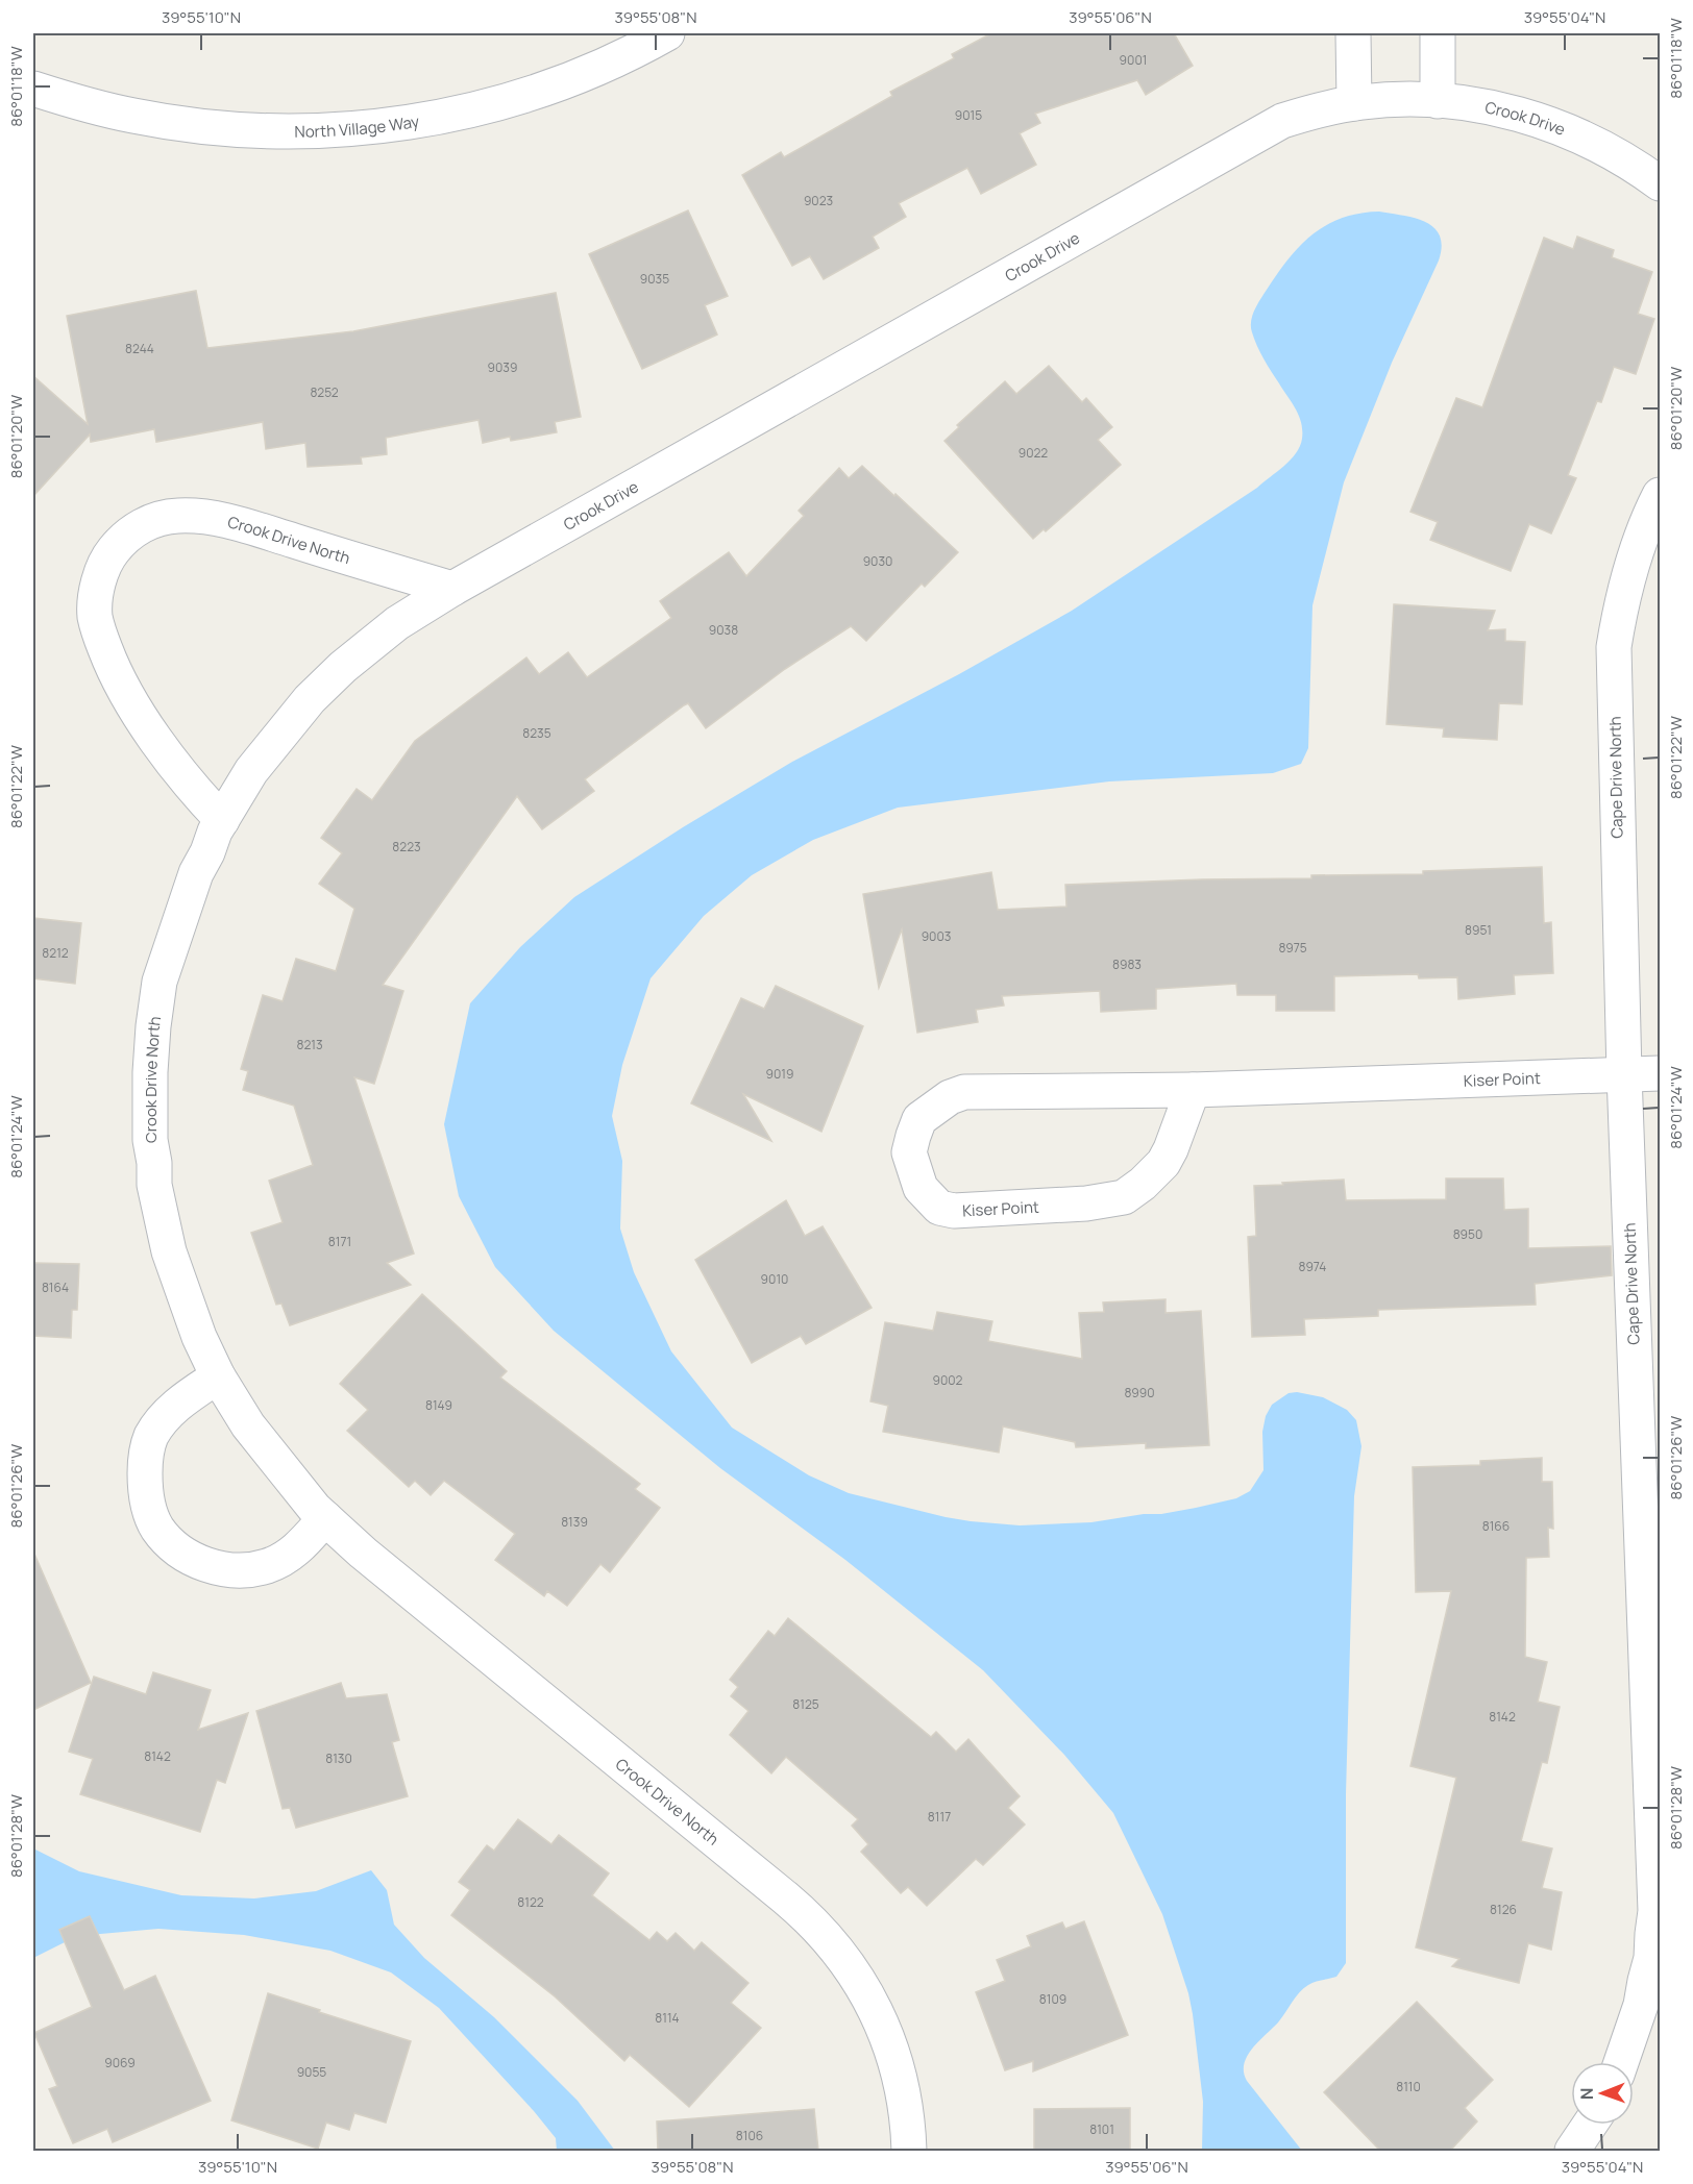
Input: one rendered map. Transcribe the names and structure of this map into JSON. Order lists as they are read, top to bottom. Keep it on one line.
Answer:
{"streets":{"street":["Crook Drive","North Village Way","Crook Drive North","Cape Drive North","Kiser Point"]},"crossings":[["Crook Drive","Crook Drive North"],["Cape Drive North","Kiser Point"]],"house_numbers":["9001","9015","9023","9035","8244","9039","8252","9022","9030","9038","8235","8223","8951","9003","8975","8212","8983","8213","9019","8950","8171","8974","9010","8164","9002","8990","8149","8139","8166","8125","8142","8142","8130","8117","8122","8126","8109","8114","9069","9055","8110","8101","8106"],"north":"left","coordinates":["39°55'10\"N","39°55'08\"N","39°55'06\"N","39°55'04\"N","86°01'18\"W","86°01'20\"W","86°01'22\"W","86°01'24\"W","86°01'26\"W","86°01'28\"W"]}
